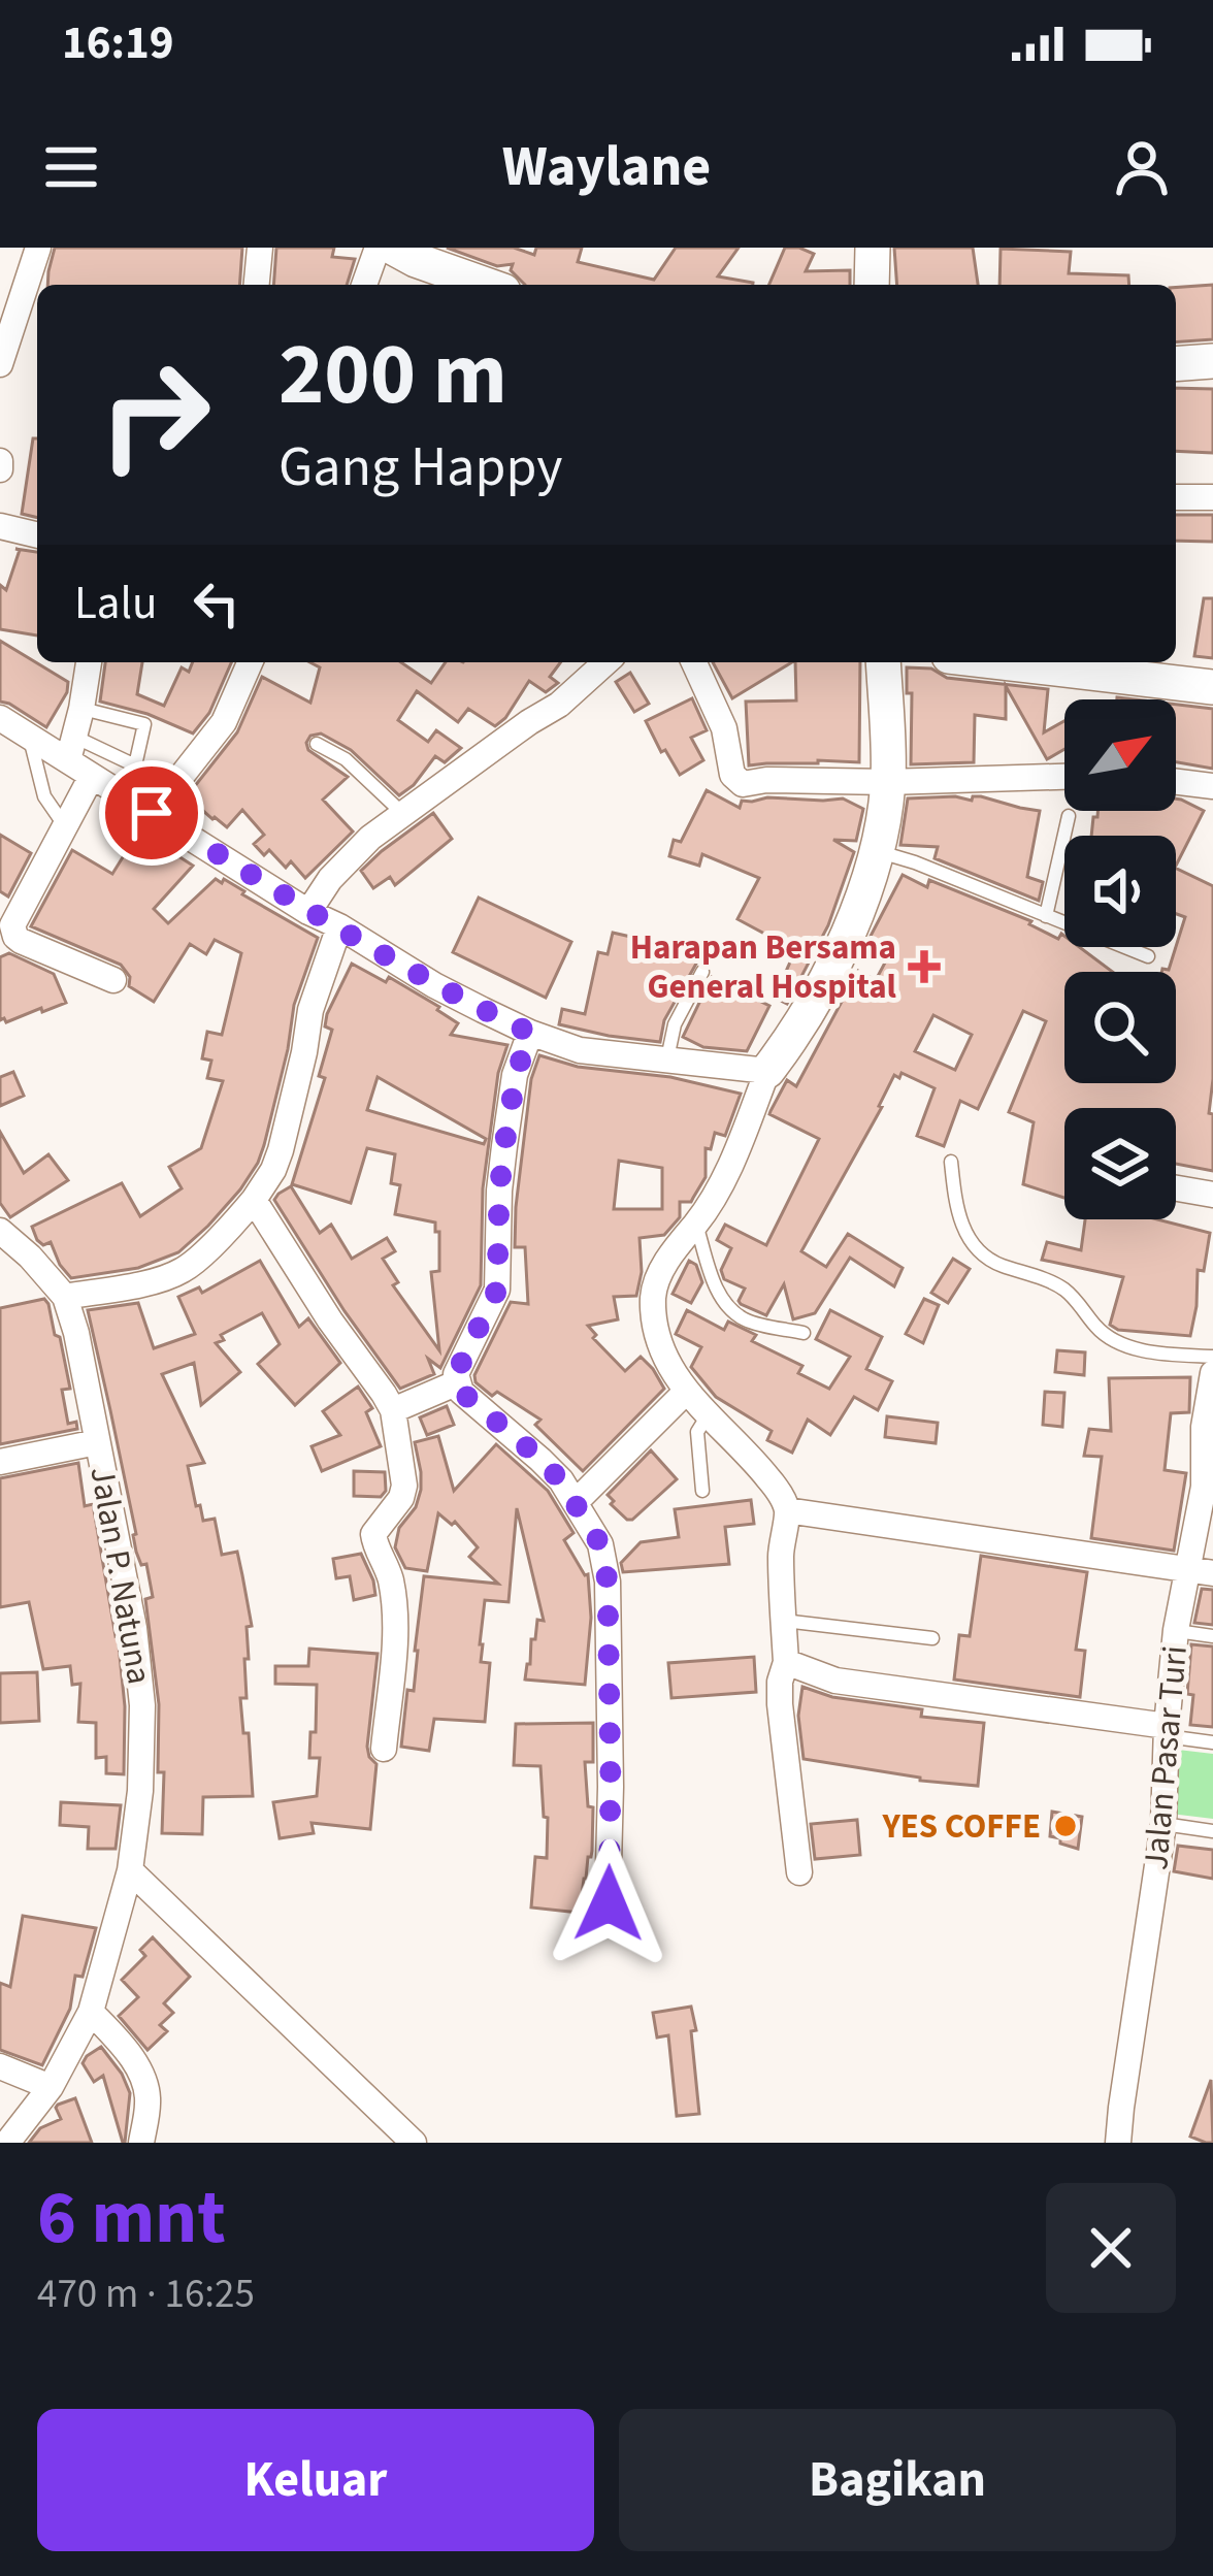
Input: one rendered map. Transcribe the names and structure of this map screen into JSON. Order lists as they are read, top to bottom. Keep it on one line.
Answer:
{"streets":{"street":["Jalan P. Natuna","Jalan Pasar Turi"]},"places":{"health":["Harapan Bersama General Hospital"],"other":["YES COFFE"]},"north":"top right","page":{"status":"16:19","header":"Waylane","turn":["200 m","Gang Happy"],"then":"Lalu","heading":["6 mnt","470 m · 16:25"],"buttons":["Keluar","Bagikan"]}}
